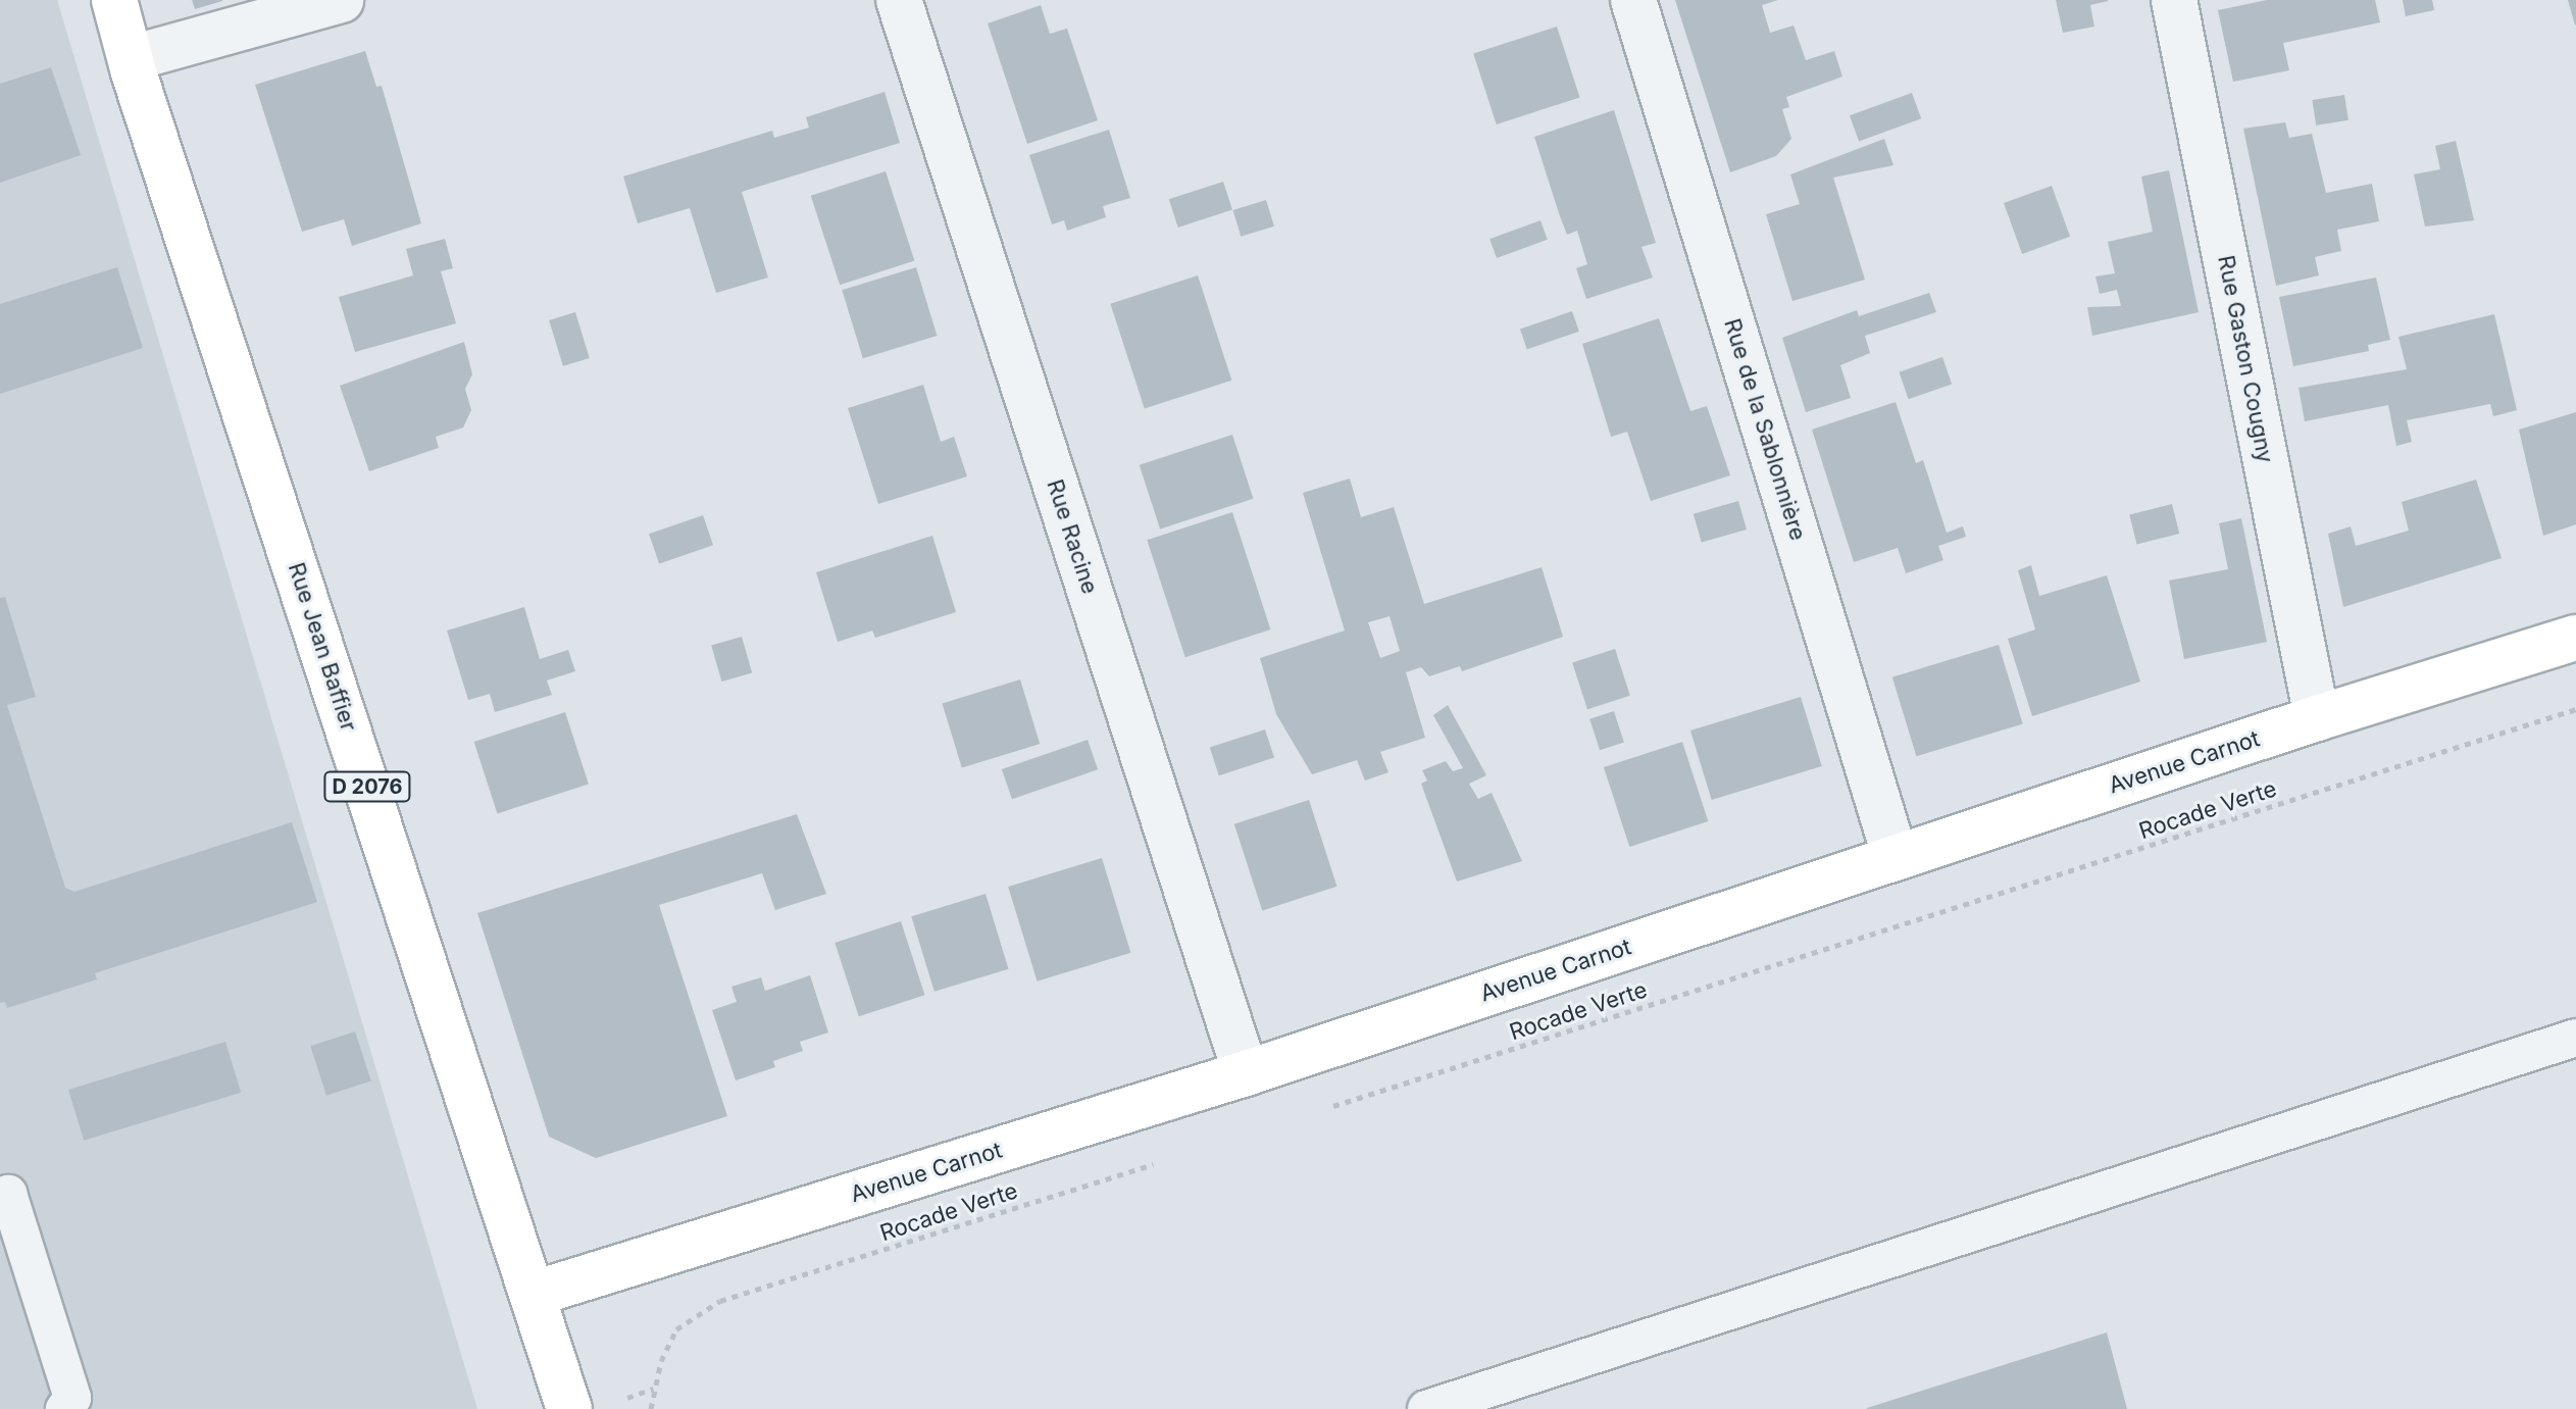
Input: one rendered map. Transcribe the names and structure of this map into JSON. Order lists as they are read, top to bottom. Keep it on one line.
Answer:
{"streets":{"main road":["Rue Jean Baffier","Avenue Carnot","D 2076"],"street":["Rue Gaston Cougny","Rue de la Sablonnière","Rue Racine"],"path":["Rocade Verte"]},"crossings":[["Rue Gaston Cougny","Avenue Carnot"],["Rue de la Sablonnière","Avenue Carnot"],["Rue Racine","Avenue Carnot"],["Rue Jean Baffier","Avenue Carnot"],["Rue Jean Baffier","D 2076"],["Avenue Carnot","D 2076"]]}
